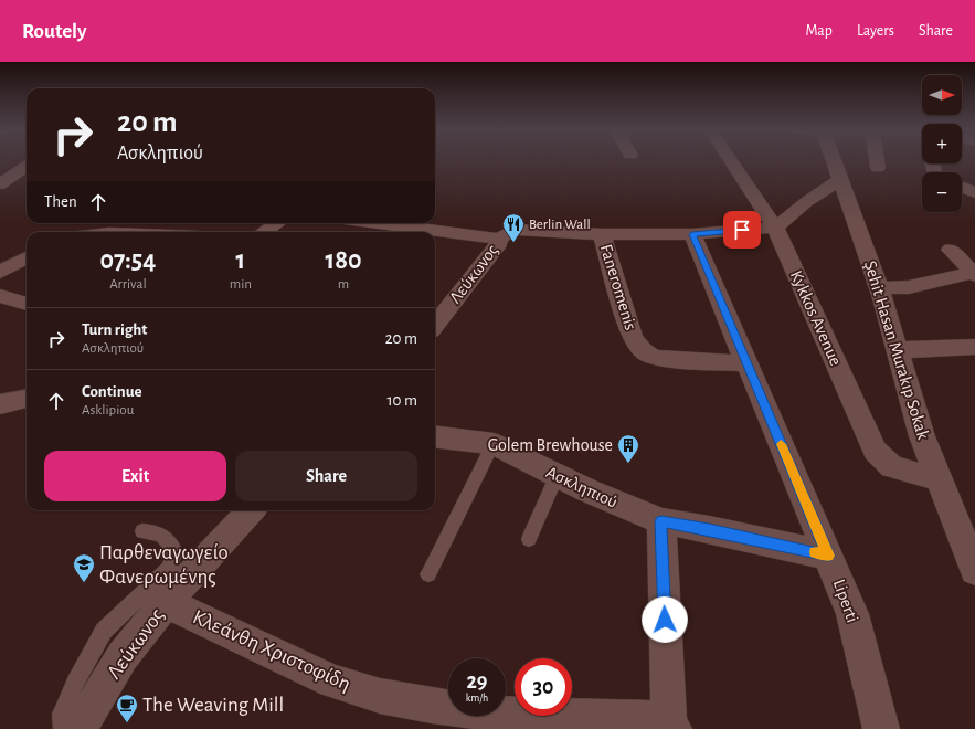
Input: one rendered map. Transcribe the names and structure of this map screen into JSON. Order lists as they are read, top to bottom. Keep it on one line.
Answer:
{"streets":{"street":["Λεύκωνος","Faneromenis","Kykkos Avenue","Şehit Hasan Murakıp Sokak","Ασκληπιού","Liperti","Κλεάνθη Χριστοφίδη"]},"crossings":[["Λεύκωνος","Κλεάνθη Χριστοφίδη"],["Faneromenis","Kykkos Avenue"],["Faneromenis","Liperti"],["Kykkos Avenue","Şehit Hasan Murakıp Sokak"],["Ασκληπιού","Liperti"]],"places":{"restaurant":["Berlin Wall"],"building":["Golem Brewhouse"],"school or university":["Παρθεναγωγείο Φανερωμένης"],"cafe":["The Weaving Mill"]},"north":"right","page":{"header":"Routely","nav":["Map","Layers","Share"],"map_buttons":["+","−"],"turn":["20 m","Ασκληπιού"],"then":"Then","eta":["07:54","Arrival","1","min","180","m"],"list":[{"name":"Turn right","note":"Ασκληπιού","value":"20 m"},{"name":"Continue","note":"Asklipiou","value":"10 m"}],"buttons":["Exit","Share"],"speed":"29 km/h","limit":"30"}}
